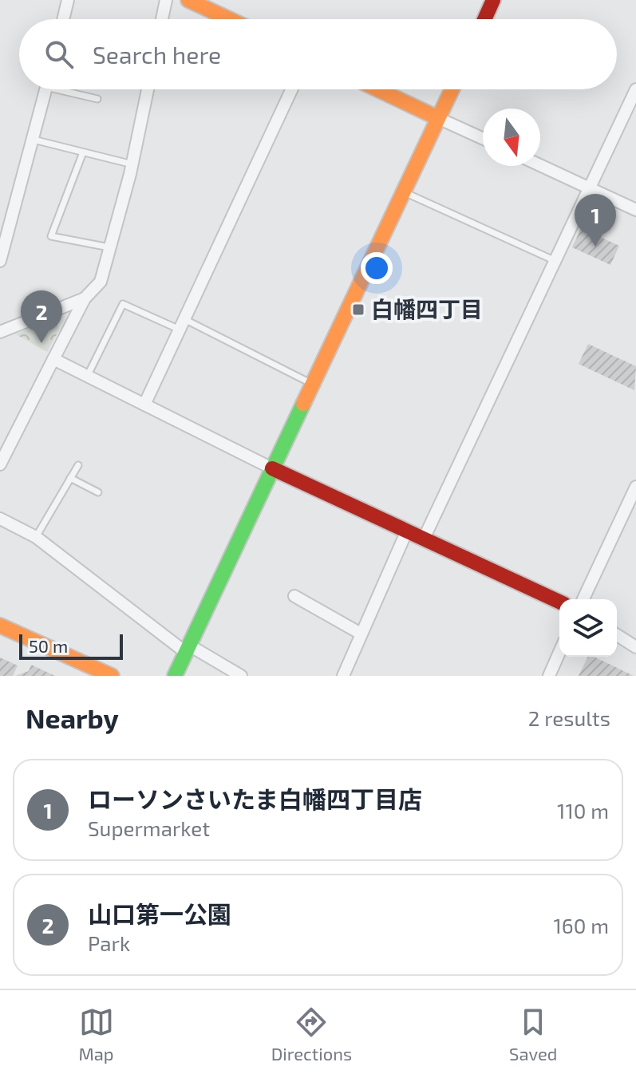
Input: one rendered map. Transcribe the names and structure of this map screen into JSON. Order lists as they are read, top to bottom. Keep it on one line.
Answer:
{"places":{"transit":["白幡四丁目"]},"scale_bar":"50 m","north":"bottom","page":{"search":"Search here","pins":["1","2"],"scale":"50 m","heading":["Nearby","2 results"],"list":[{"mark":"1","name":"ローソンさいたま白幡四丁目店","note":"Supermarket","value":"110 m"},{"mark":"2","name":"山口第一公園","note":"Park","value":"160 m"}],"nav":["Map","Directions","Saved"]}}
